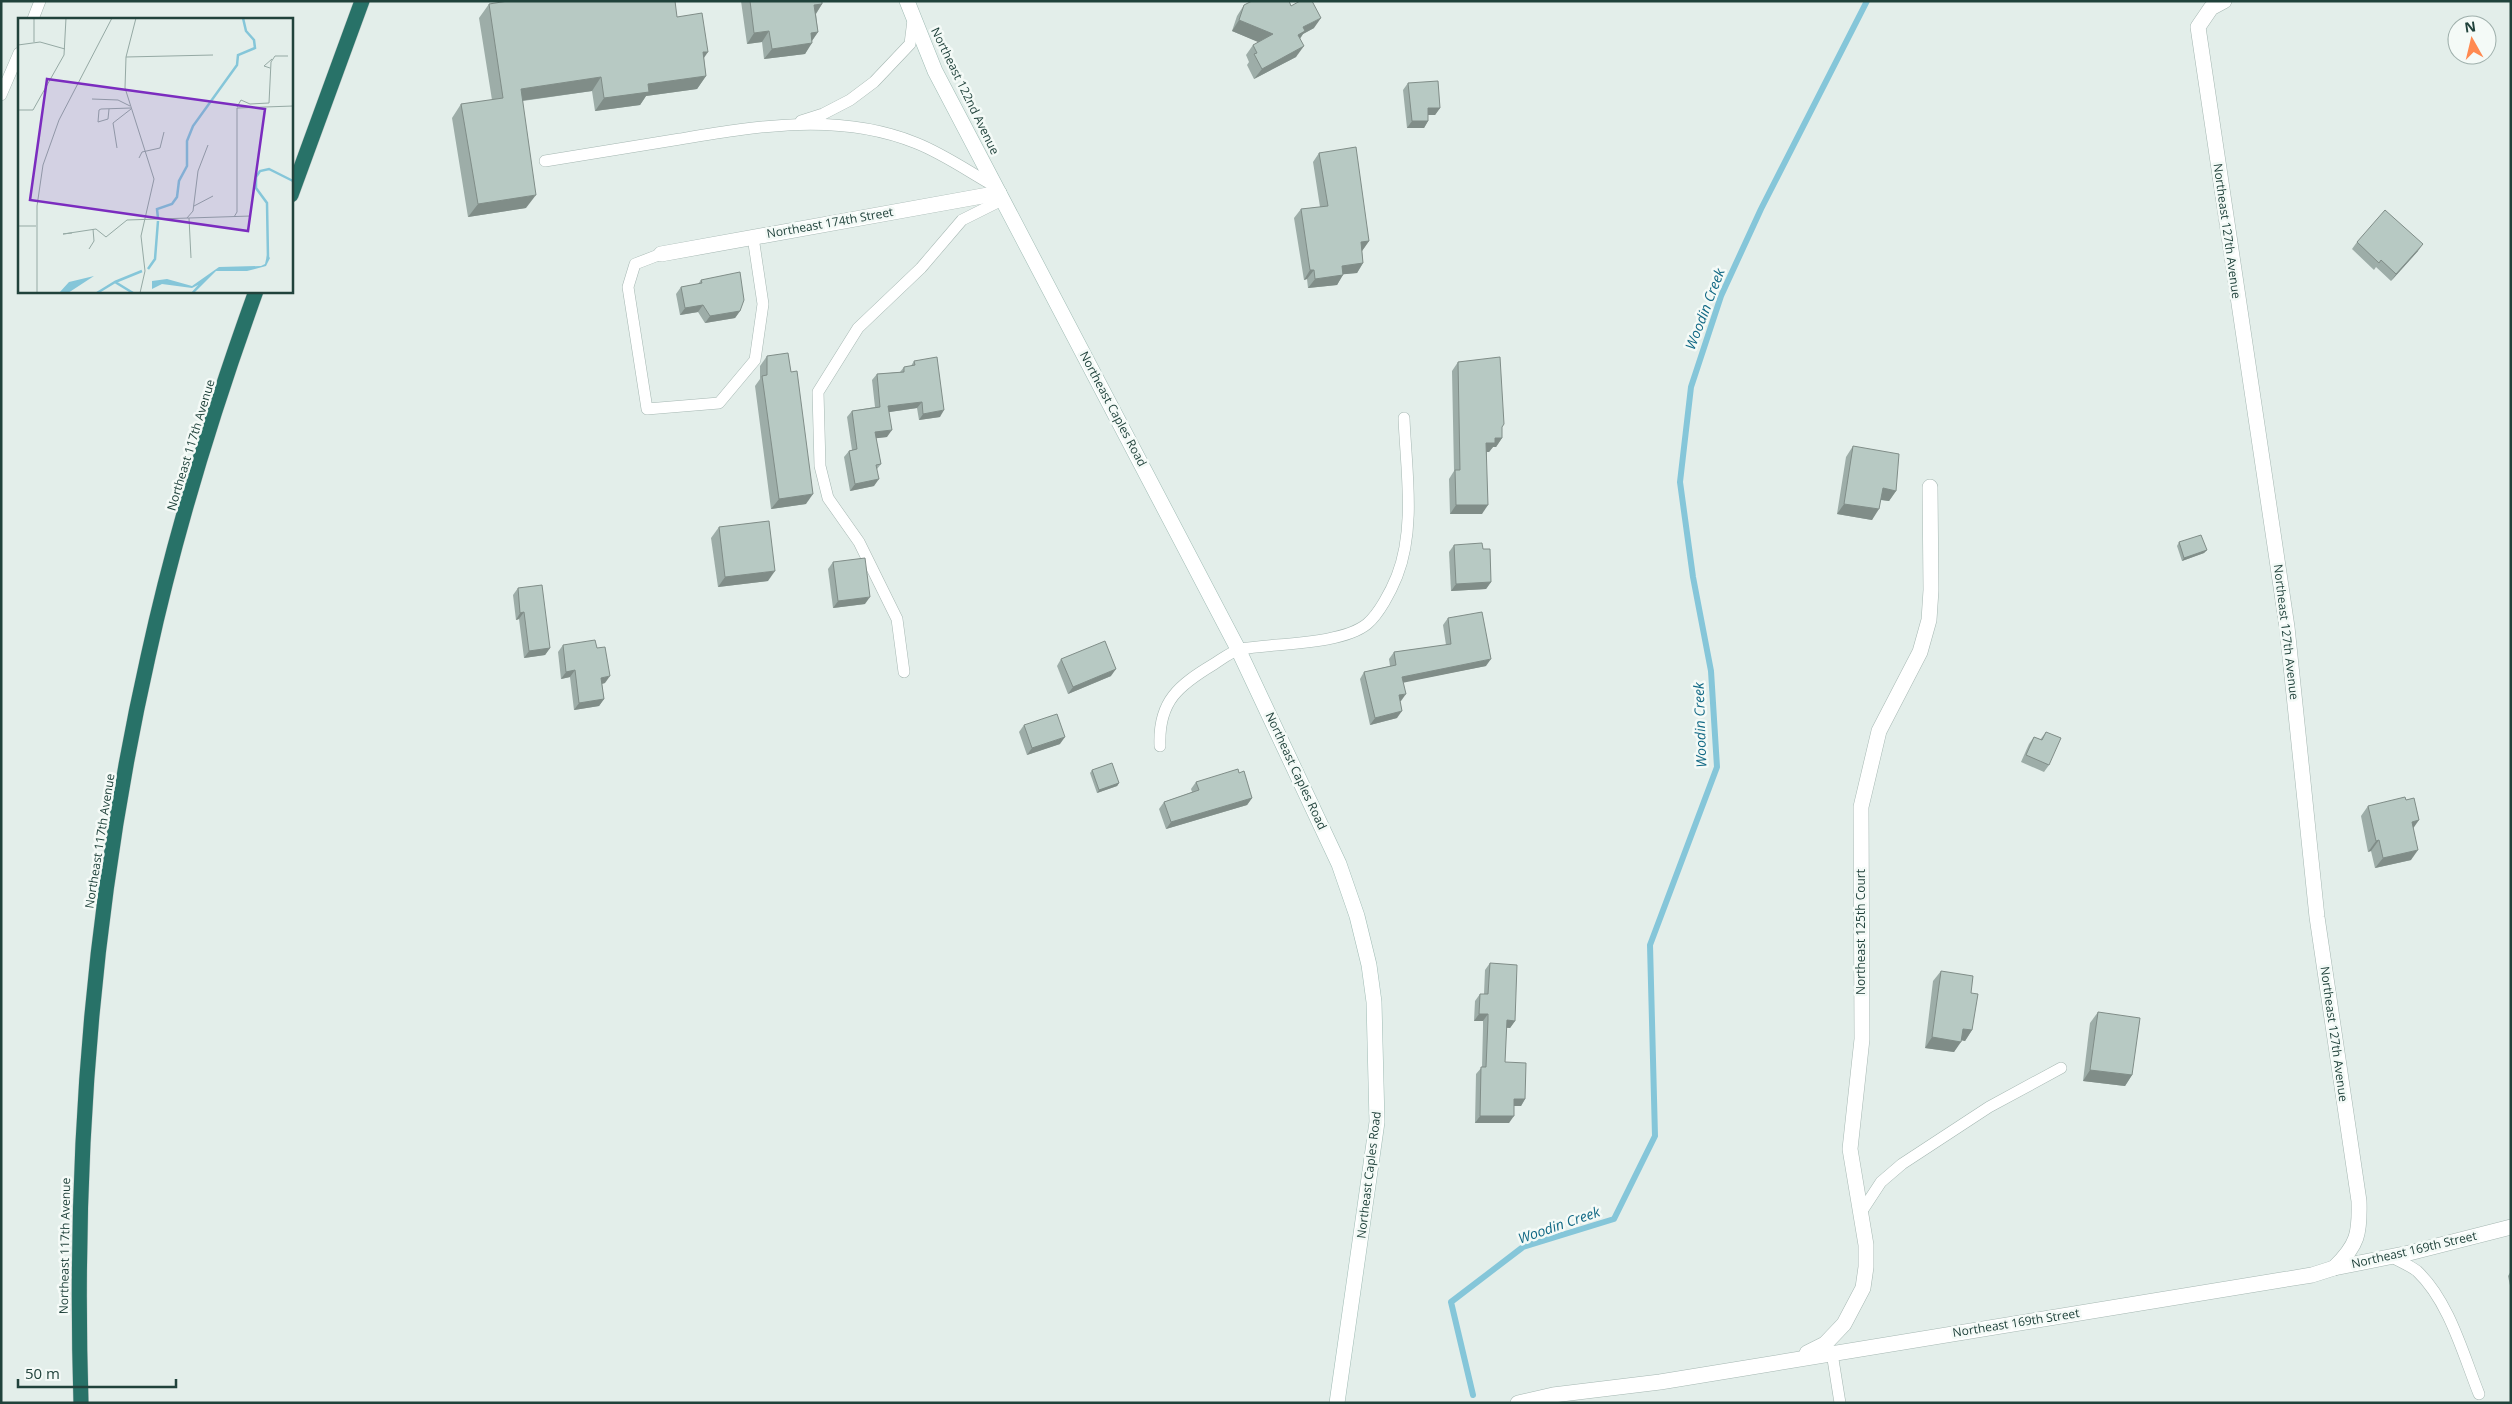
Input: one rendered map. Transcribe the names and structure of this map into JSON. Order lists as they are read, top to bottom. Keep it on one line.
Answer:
{"streets":{"highway":["Northeast 117th Avenue"],"street":["Northeast 122nd Avenue","Northeast 174th Street","Northeast 127th Avenue","Northeast Caples Road","Northeast 125th Court","Northeast 169th Street"]},"crossings":[["Northeast 122nd Avenue","Northeast 174th Street"],["Northeast 122nd Avenue","Northeast Caples Road"],["Northeast 174th Street","Northeast Caples Road"],["Northeast 127th Avenue","Northeast 169th Street"],["Northeast 125th Court","Northeast 169th Street"]],"water":["Woodin Creek"],"scale_bar":"50 m","north":"top"}
